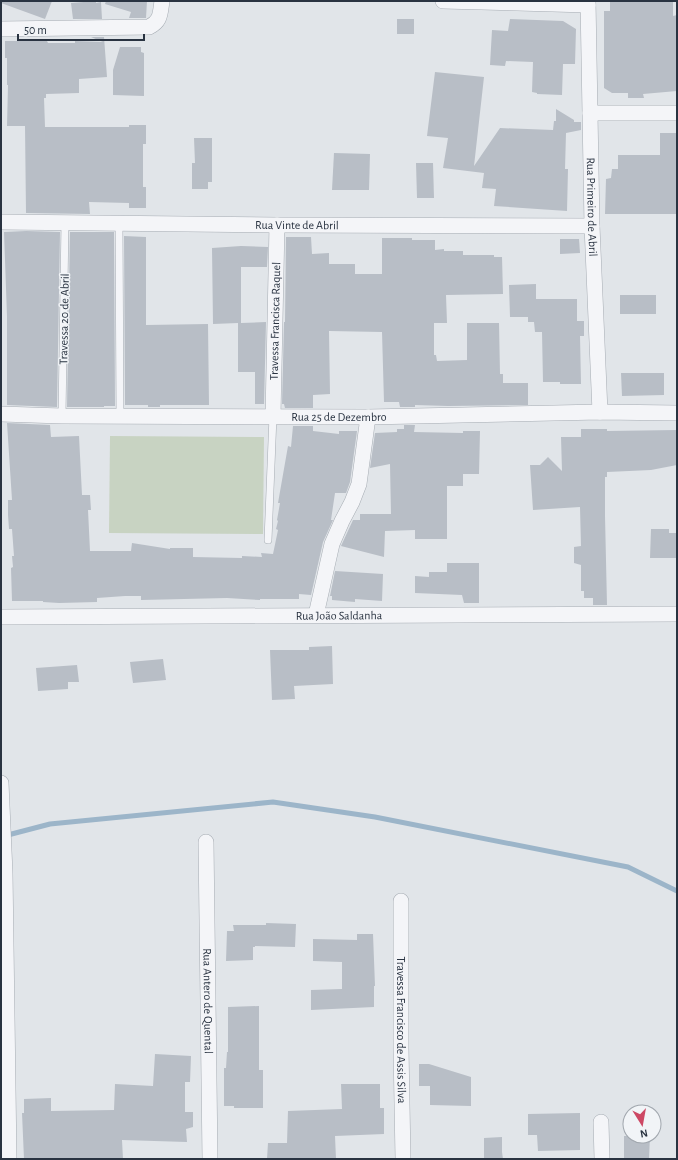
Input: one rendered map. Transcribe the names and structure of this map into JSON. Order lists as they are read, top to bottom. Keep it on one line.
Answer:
{"streets":{"street":["Rua Primeiro de Abril","Rua Vinte de Abril","Travessa Francisca Raquel","Rua 25 de Dezembro","Rua João Saldanha","Rua Antero de Quental","Travessa Francisco de Assis Silva"],"lane":["Travessa 20 de Abril"]},"crossings":[["Rua Primeiro de Abril","Rua Vinte de Abril"],["Rua Primeiro de Abril","Rua 25 de Dezembro"],["Rua Vinte de Abril","Travessa 20 de Abril"],["Rua Vinte de Abril","Travessa Francisca Raquel"],["Travessa 20 de Abril","Rua 25 de Dezembro"],["Travessa Francisca Raquel","Rua 25 de Dezembro"]],"scale_bar":"50 m","north":"bottom"}
